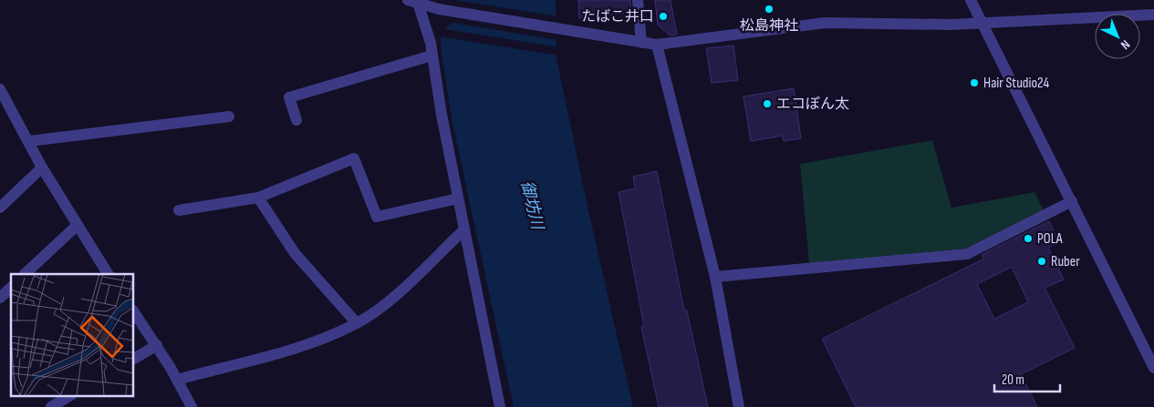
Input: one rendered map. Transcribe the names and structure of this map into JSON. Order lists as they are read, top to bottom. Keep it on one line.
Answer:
{"water":["御坊川"],"places":["松島神社","たばこ井口","Hair Studio24","エコぽん太","POLA","Ruber"],"scale_bar":"20 m","north":"bottom right"}
